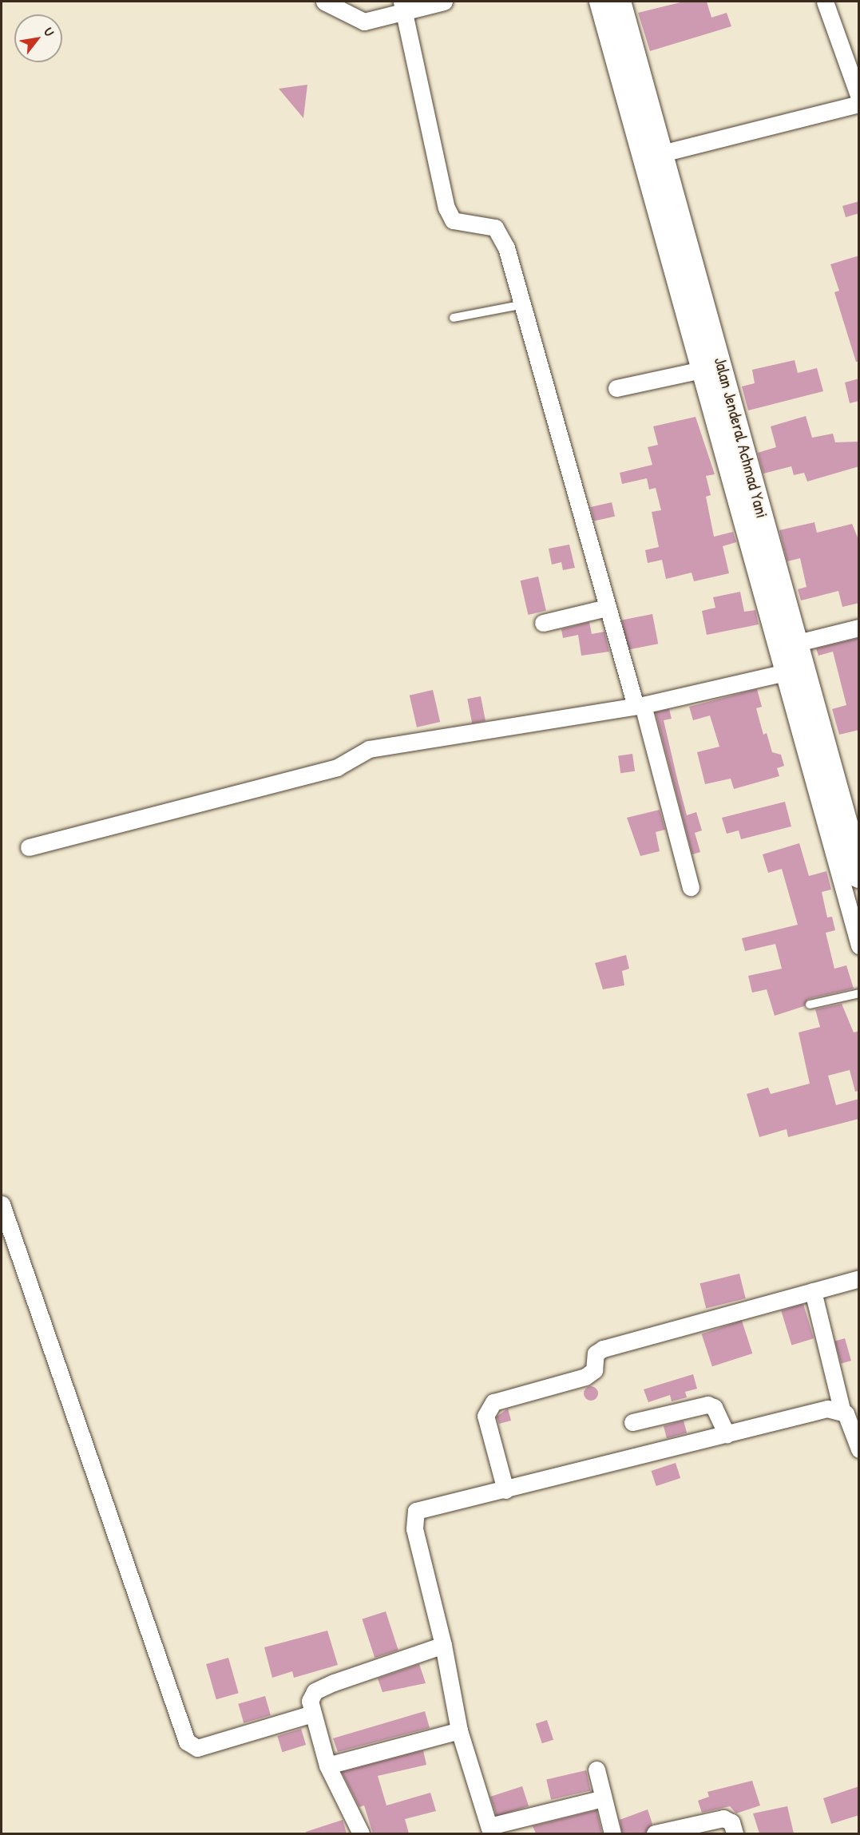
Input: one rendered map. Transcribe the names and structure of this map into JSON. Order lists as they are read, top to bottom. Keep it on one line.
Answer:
{"streets":{"main road":["Jalan Jenderal Achmad Yani"]},"north":"top right"}
